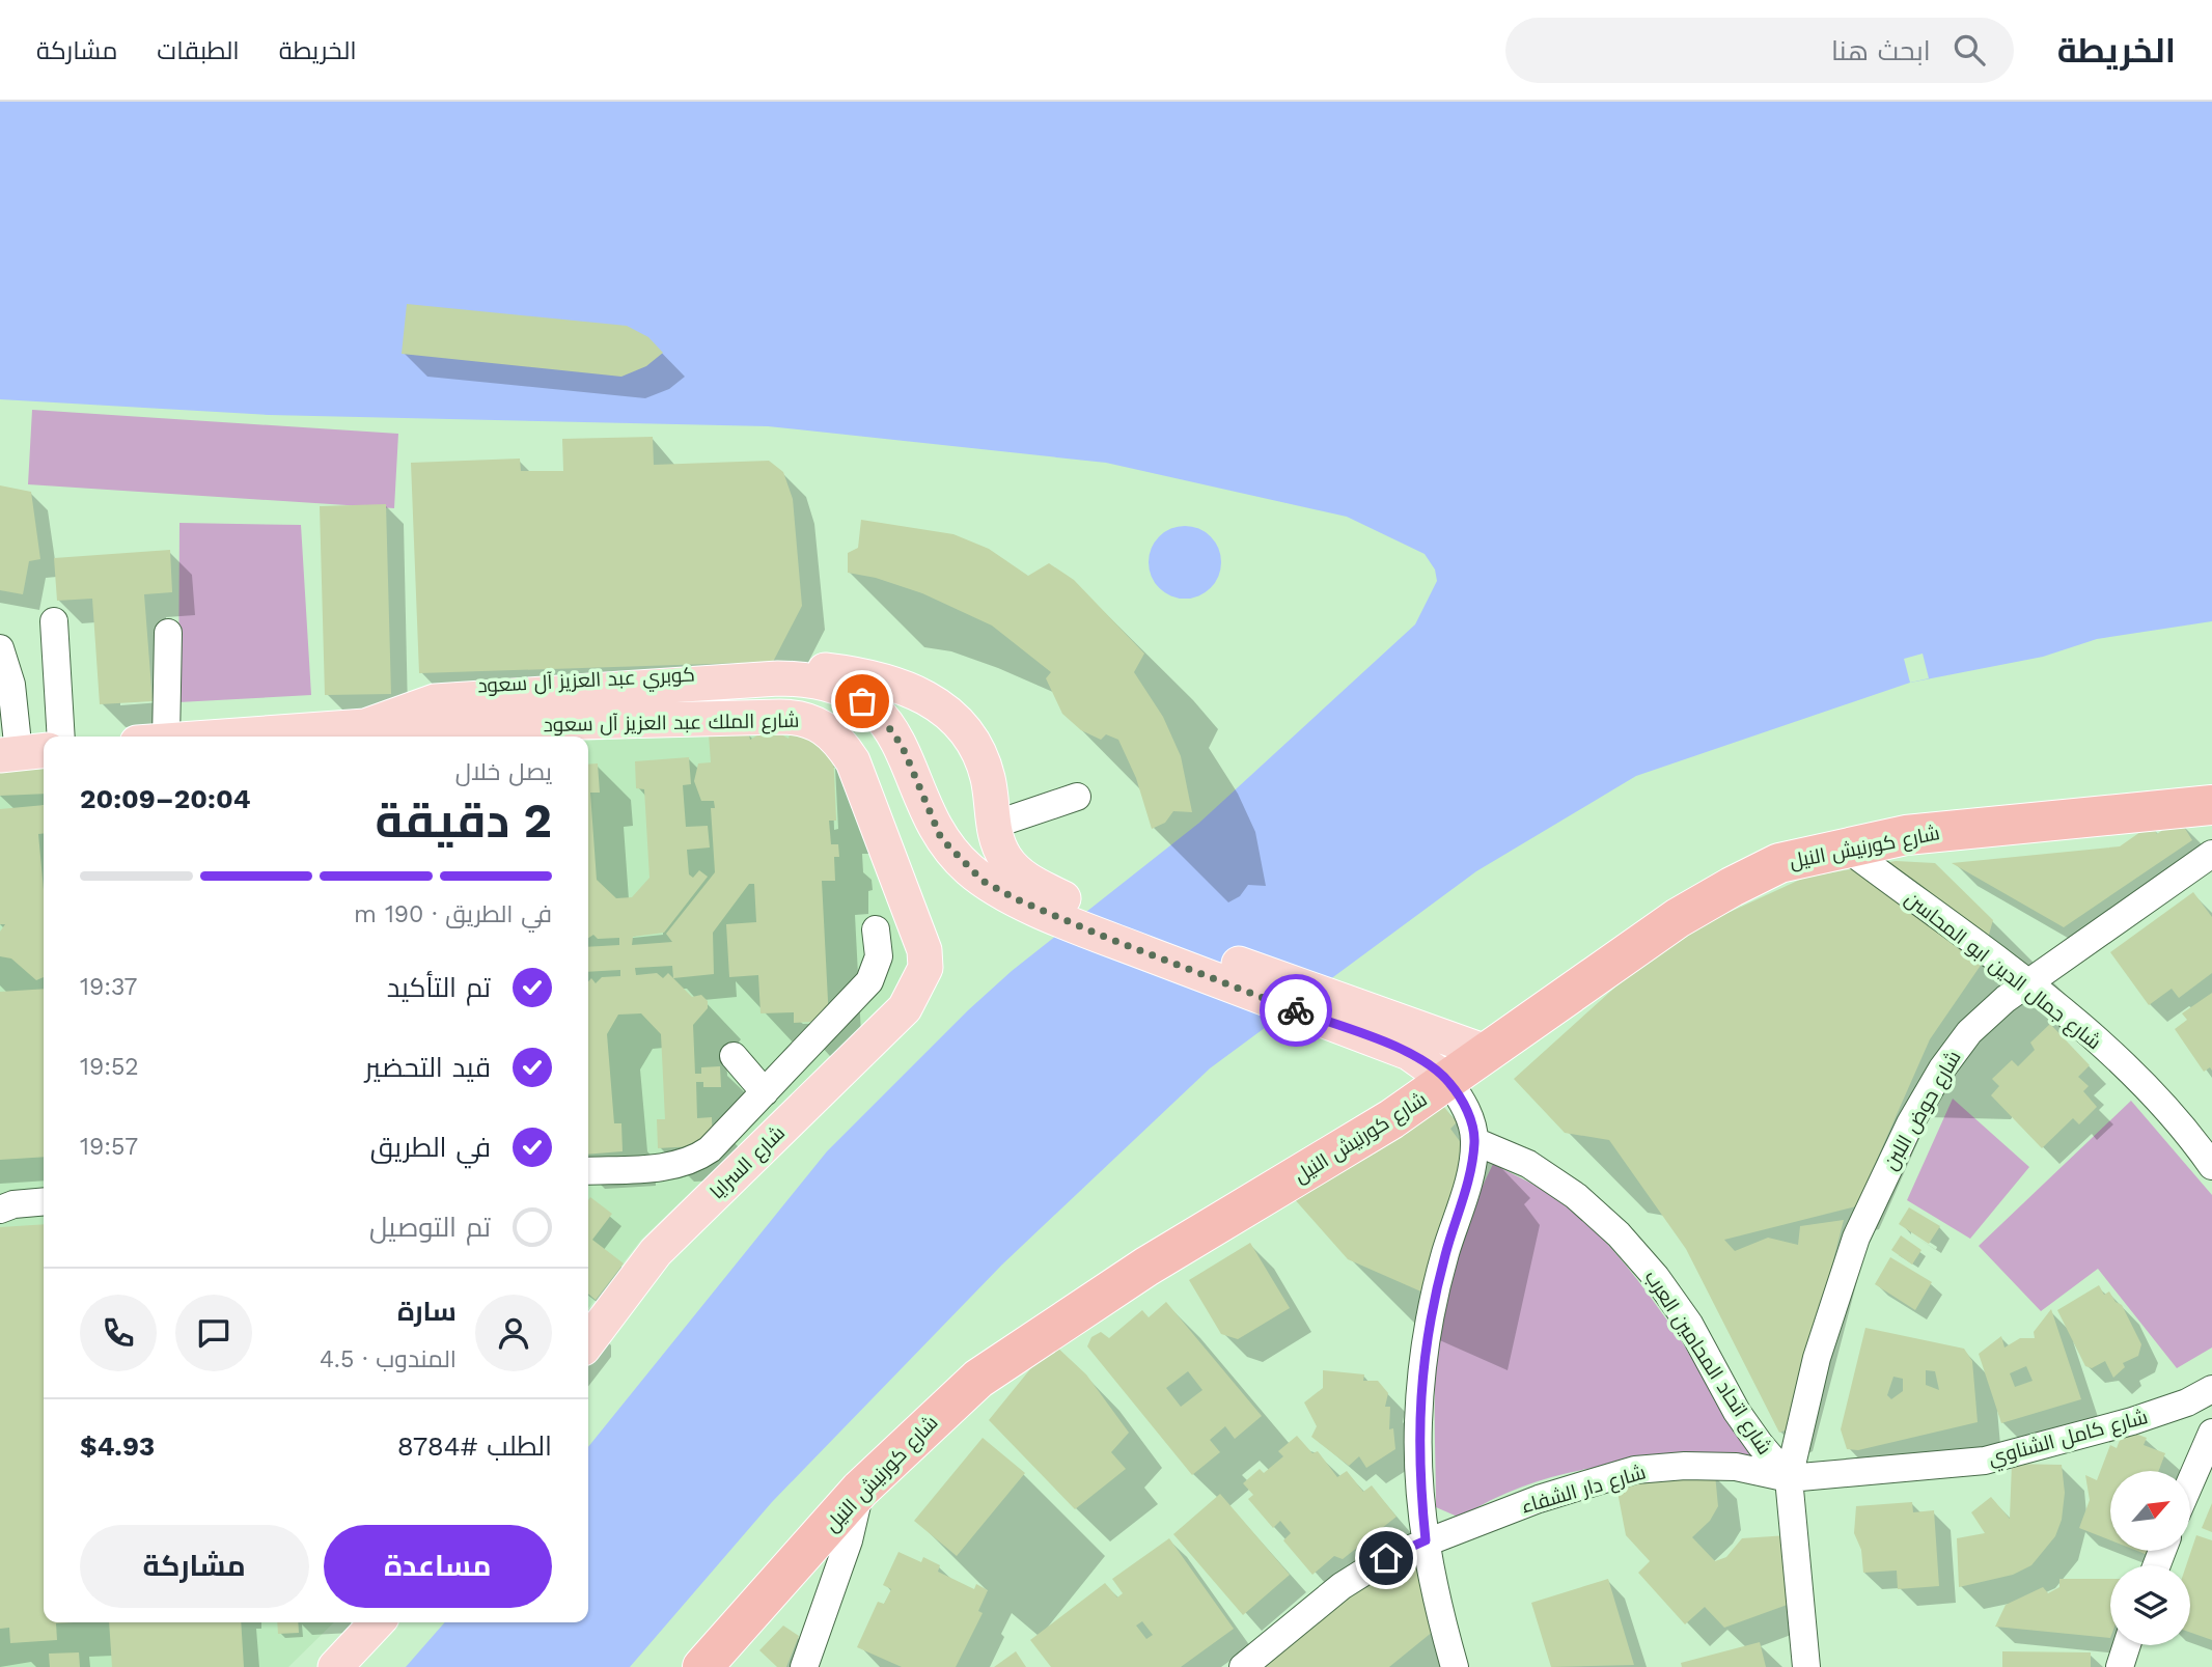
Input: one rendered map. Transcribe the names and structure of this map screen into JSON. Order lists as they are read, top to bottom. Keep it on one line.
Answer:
{"streets":{"highway":["شارع كورنيش النيل"],"main road":["كوبري عبد العزيز آل سعود","شارع الملك عبد العزيز آل سعود","شارع السرايا"],"street":["شارع جمال الدين ابو المحاسن","شارع حوض اللبن","شارع اتحاد المحامين العرب","شارع كامل الشناوي","شارع دار الشفاء"]},"crossings":[["كوبري عبد العزيز آل سعود","شارع الملك عبد العزيز آل سعود"],["كوبري عبد العزيز آل سعود","شارع كورنيش النيل"],["شارع الملك عبد العزيز آل سعود","شارع السرايا"],["شارع كورنيش النيل","شارع جمال الدين ابو المحاسن"],["شارع جمال الدين ابو المحاسن","شارع حوض اللبن"],["شارع حوض اللبن","شارع اتحاد المحامين العرب"],["شارع حوض اللبن","شارع كامل الشناوي"],["شارع حوض اللبن","شارع دار الشفاء"],["شارع اتحاد المحامين العرب","شارع كامل الشناوي"],["شارع اتحاد المحامين العرب","شارع دار الشفاء"],["شارع كامل الشناوي","شارع دار الشفاء"]],"north":"top right","page":{"header":"الخريطة","search":"ابحث هنا","nav":["الخريطة","الطبقات","مشاركة"],"heading":["2 دقيقة","يصل خلال","20:04–20:09"],"panel":["سارة","المندوب · 4.5","الطلب #8784","$4.93"],"bar":"في الطريق · 190 m","list":[["تم التأكيد","19:37"],["قيد التحضير","19:52"],["في الطريق","19:57"],"تم التوصيل"],"buttons":["مساعدة","مشاركة"]}}
